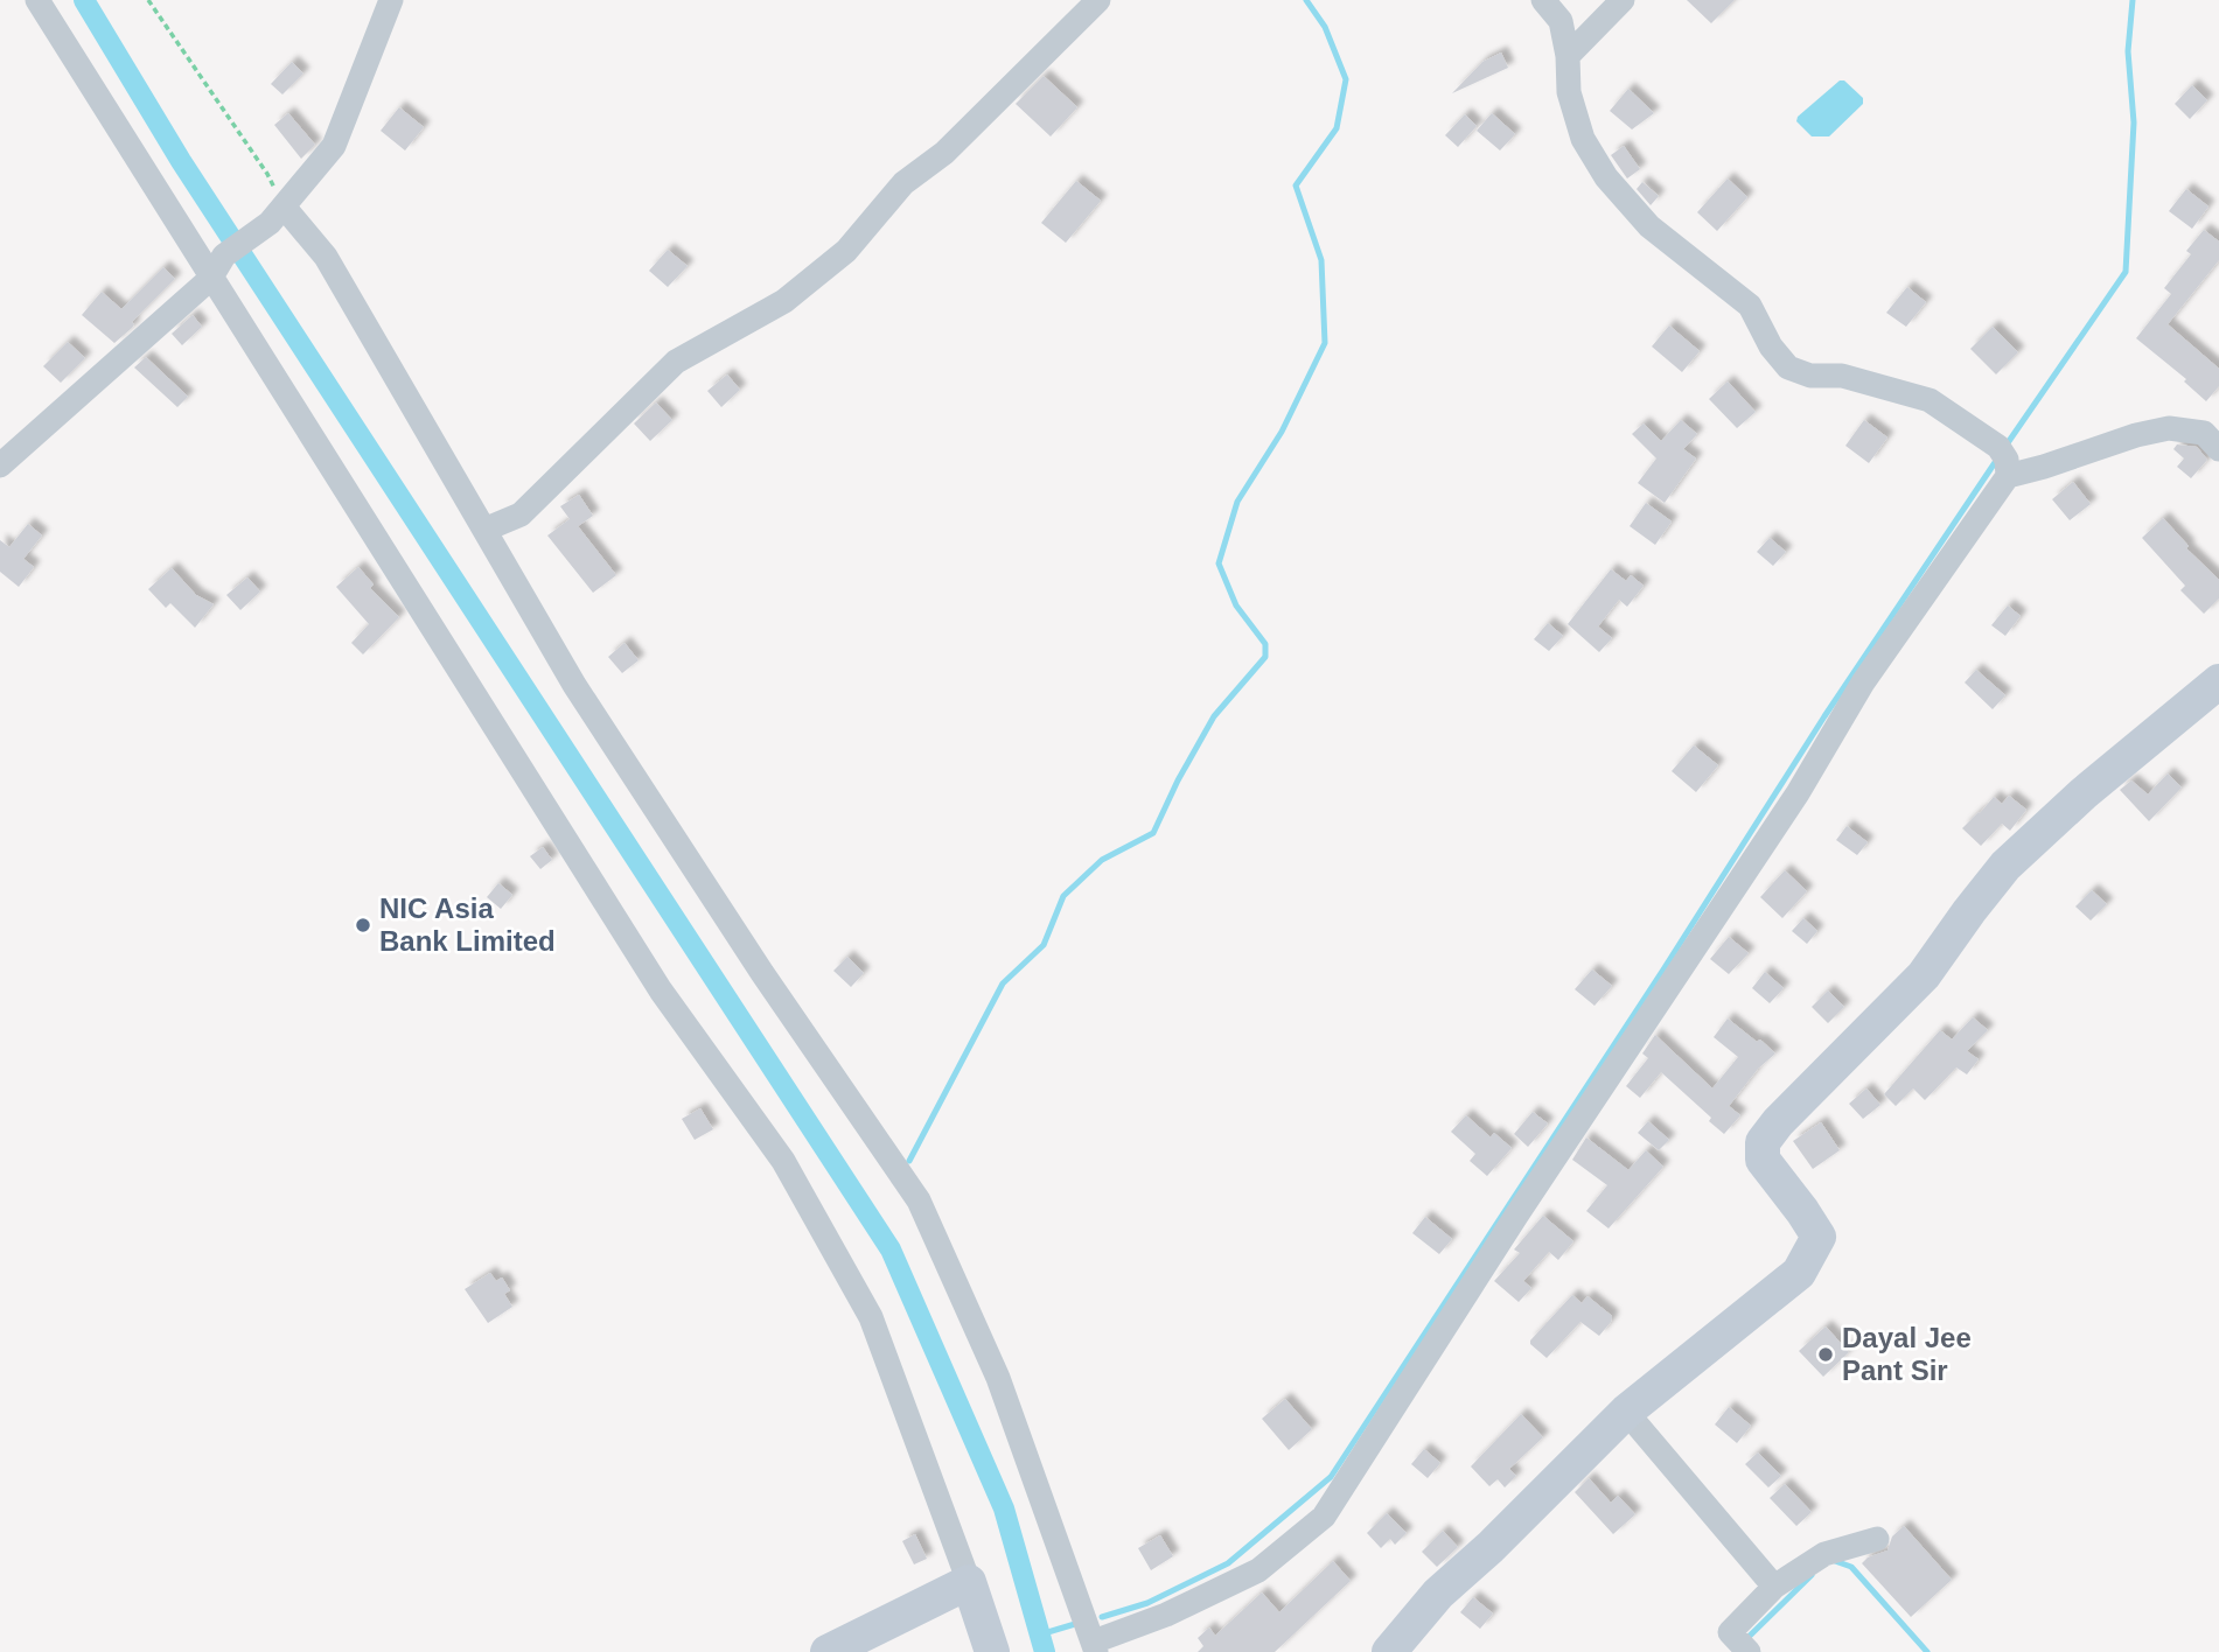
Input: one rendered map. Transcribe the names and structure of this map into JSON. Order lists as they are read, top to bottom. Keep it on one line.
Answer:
{"places":["NIC Asia Bank Limited","Dayal Jee Pant Sir"]}
